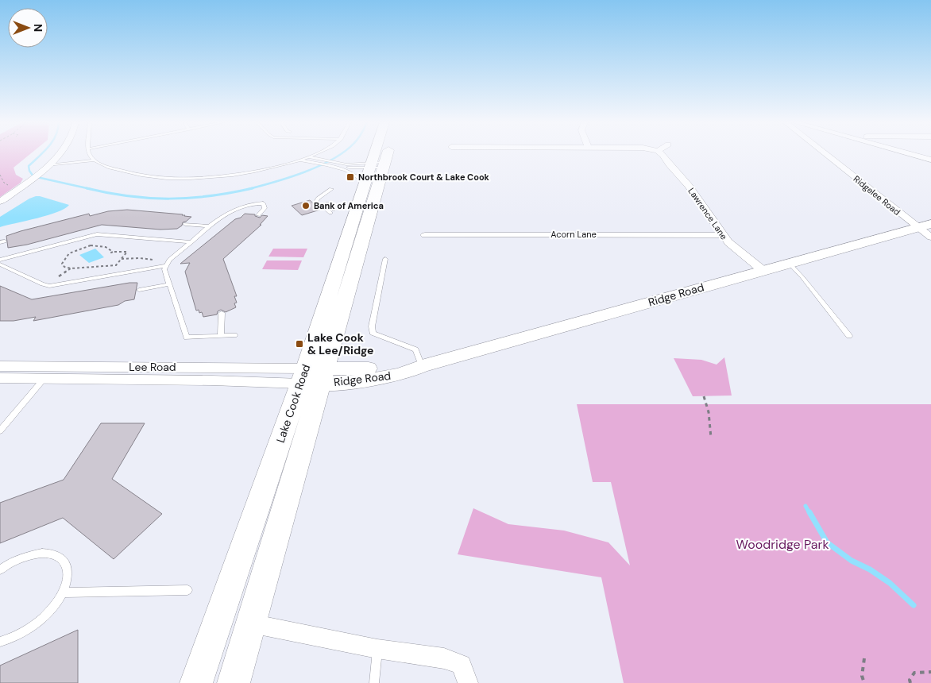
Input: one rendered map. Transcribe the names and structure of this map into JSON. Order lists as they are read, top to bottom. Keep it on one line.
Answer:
{"streets":{"main road":["Lake Cook Road"],"street":["Ridgelee Road","Lawrence Lane","Acorn Lane","Ridge Road","Lee Road"]},"crossings":[["Ridgelee Road","Ridge Road"],["Lawrence Lane","Acorn Lane"],["Lawrence Lane","Ridge Road"],["Ridge Road","Lee Road"],["Ridge Road","Lake Cook Road"],["Lee Road","Lake Cook Road"]],"parks":["Woodridge Park"],"places":{"transit":["Northbrook Court & Lake Cook","Lake Cook & Lee/Ridge"],"other":["Bank of America"]},"north":"right"}
